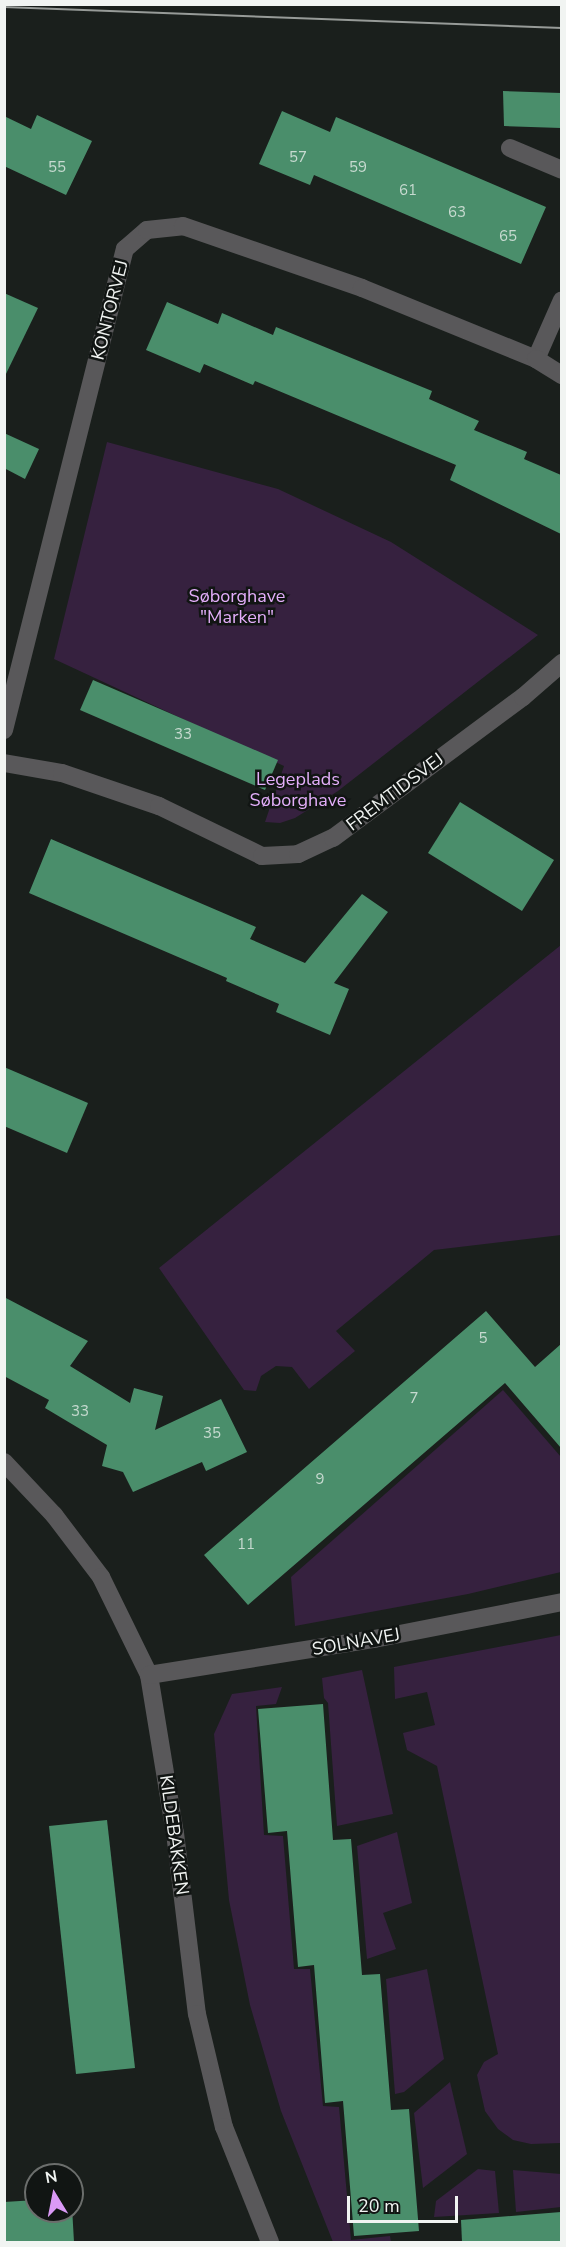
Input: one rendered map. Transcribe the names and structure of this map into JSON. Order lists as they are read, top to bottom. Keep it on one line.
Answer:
{"streets":{"street":["KONTORVEJ","FREMTIDSVEJ","SOLNAVEJ","KILDEBAKKEN"]},"crossings":[["SOLNAVEJ","KILDEBAKKEN"]],"parks":["Søborghave \"Marken\"","Legeplads Søborghave"],"house_numbers":["57","55","59","61","63","65","33","5","7","33","35","9","11"],"scale_bar":"20 m","north":"top"}
